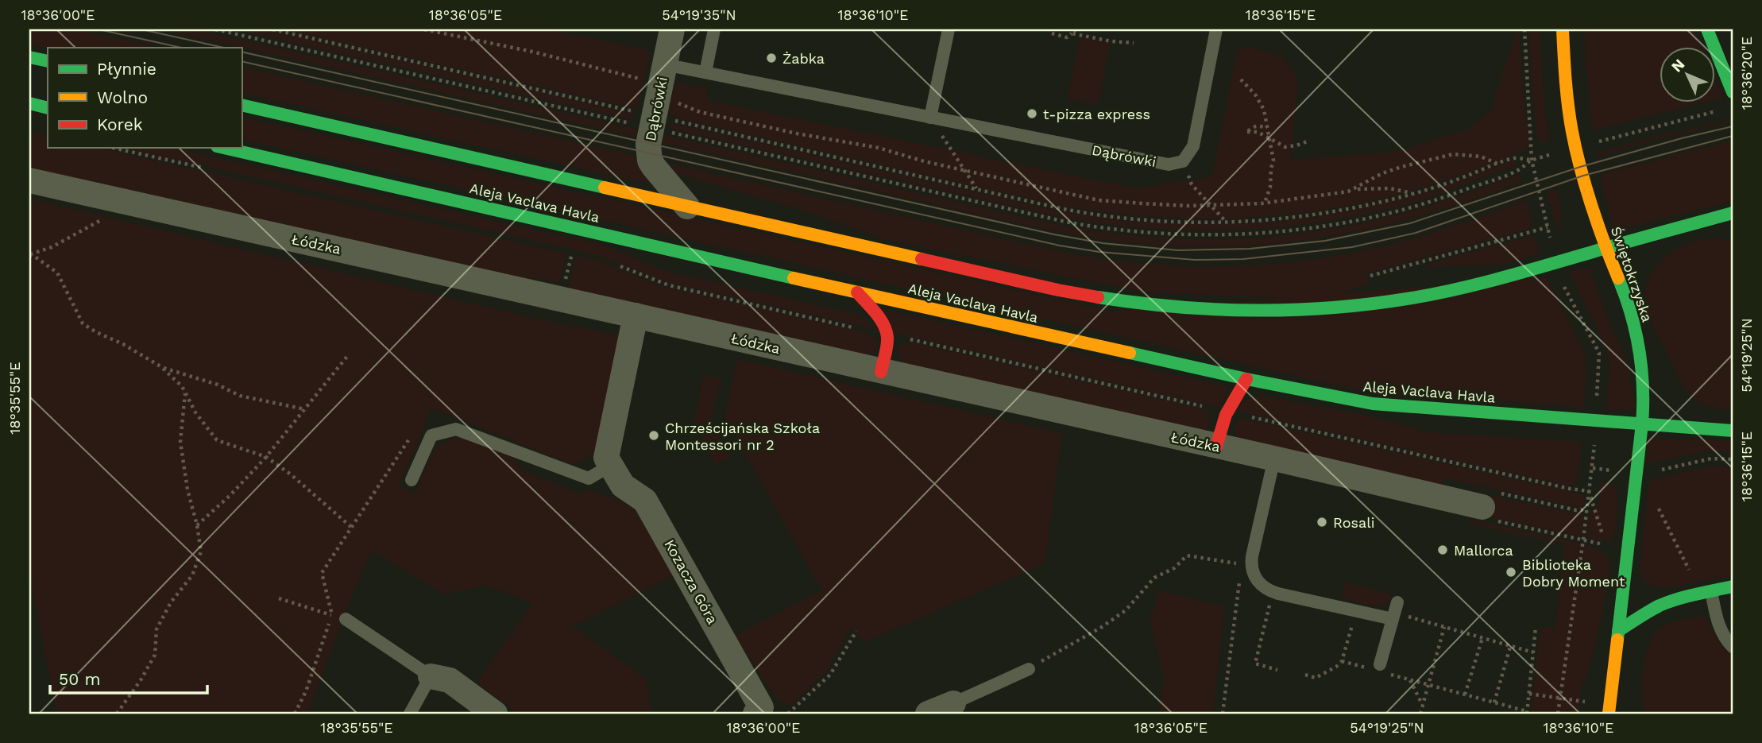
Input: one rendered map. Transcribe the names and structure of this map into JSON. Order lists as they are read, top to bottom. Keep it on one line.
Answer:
{"streets":{"main road":["Aleja Vaclava Havla","Świętokrzyska"],"street":["Dąbrówki","Łódzka","Kozacza Góra"]},"crossings":[["Aleja Vaclava Havla","Świętokrzyska"]],"places":["Żabka","t-pizza express","Chrześcijańska Szkoła Montessori nr 2","Rosali","Mallorca","Biblioteka Dobry Moment"],"legend":["Płynnie","Wolno","Korek"],"scale_bar":"50 m","north":"top left","coordinates":["18°36'00\"E","18°36'05\"E","54°19'35\"N","18°36'10\"E","18°36'15\"E","18°36'20\"E","54°19'25\"N","18°35'55\"E"]}
